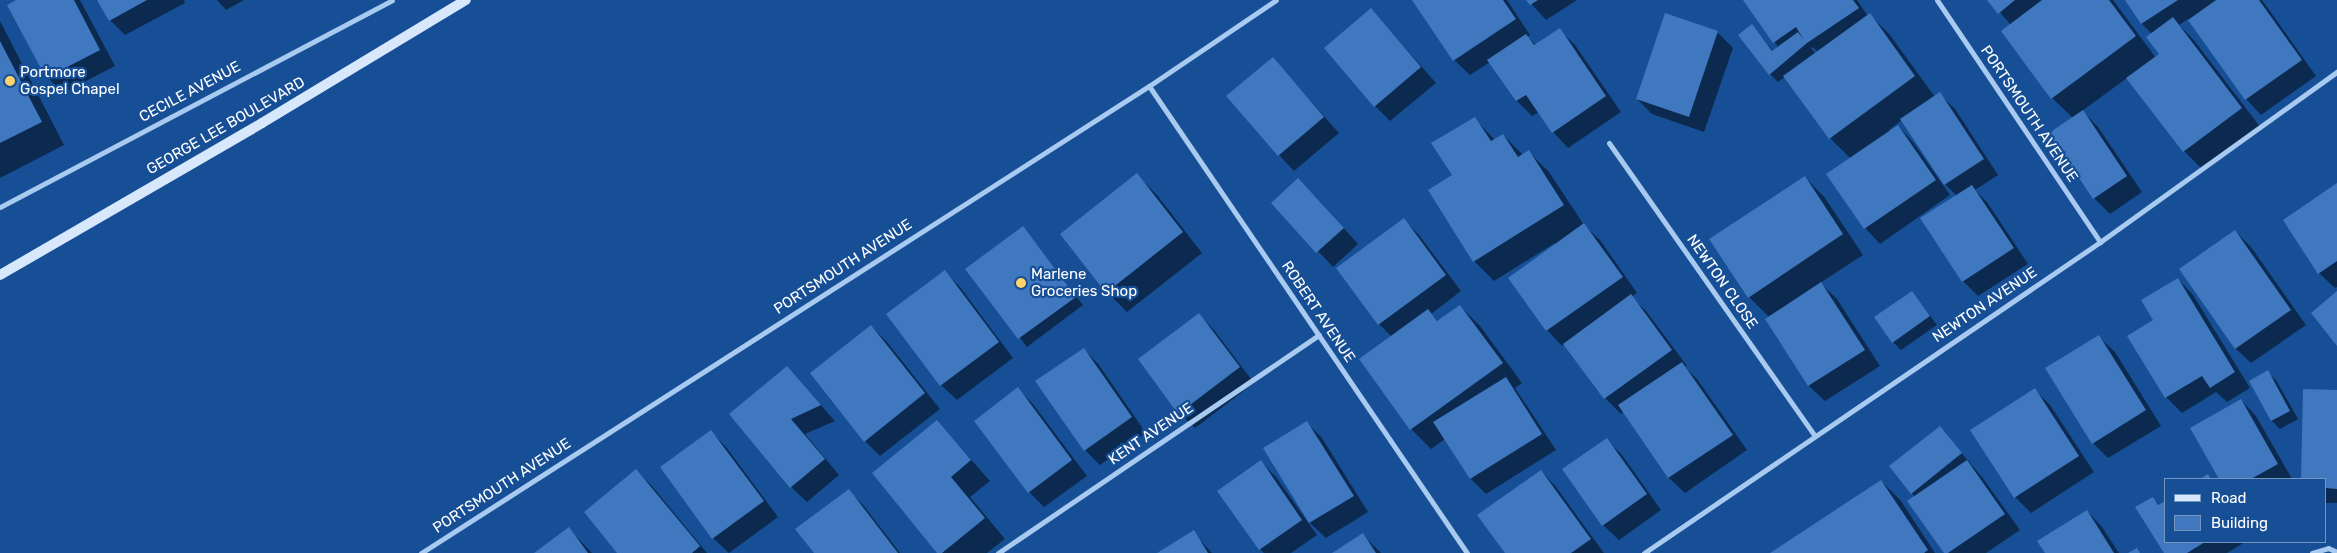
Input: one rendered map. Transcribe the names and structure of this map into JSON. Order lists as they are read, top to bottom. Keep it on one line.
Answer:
{"streets":{"main road":["GEORGE LEE BOULEVARD"],"street":["CECILE AVENUE","PORTSMOUTH AVENUE","NEWTON CLOSE","NEWTON AVENUE","ROBERT AVENUE","KENT AVENUE"]},"crossings":[["PORTSMOUTH AVENUE","NEWTON AVENUE"],["PORTSMOUTH AVENUE","ROBERT AVENUE"],["NEWTON CLOSE","NEWTON AVENUE"],["ROBERT AVENUE","KENT AVENUE"]],"places":["Portmore Gospel Chapel","Marlene Groceries Shop"],"legend":["Road","Building"]}
